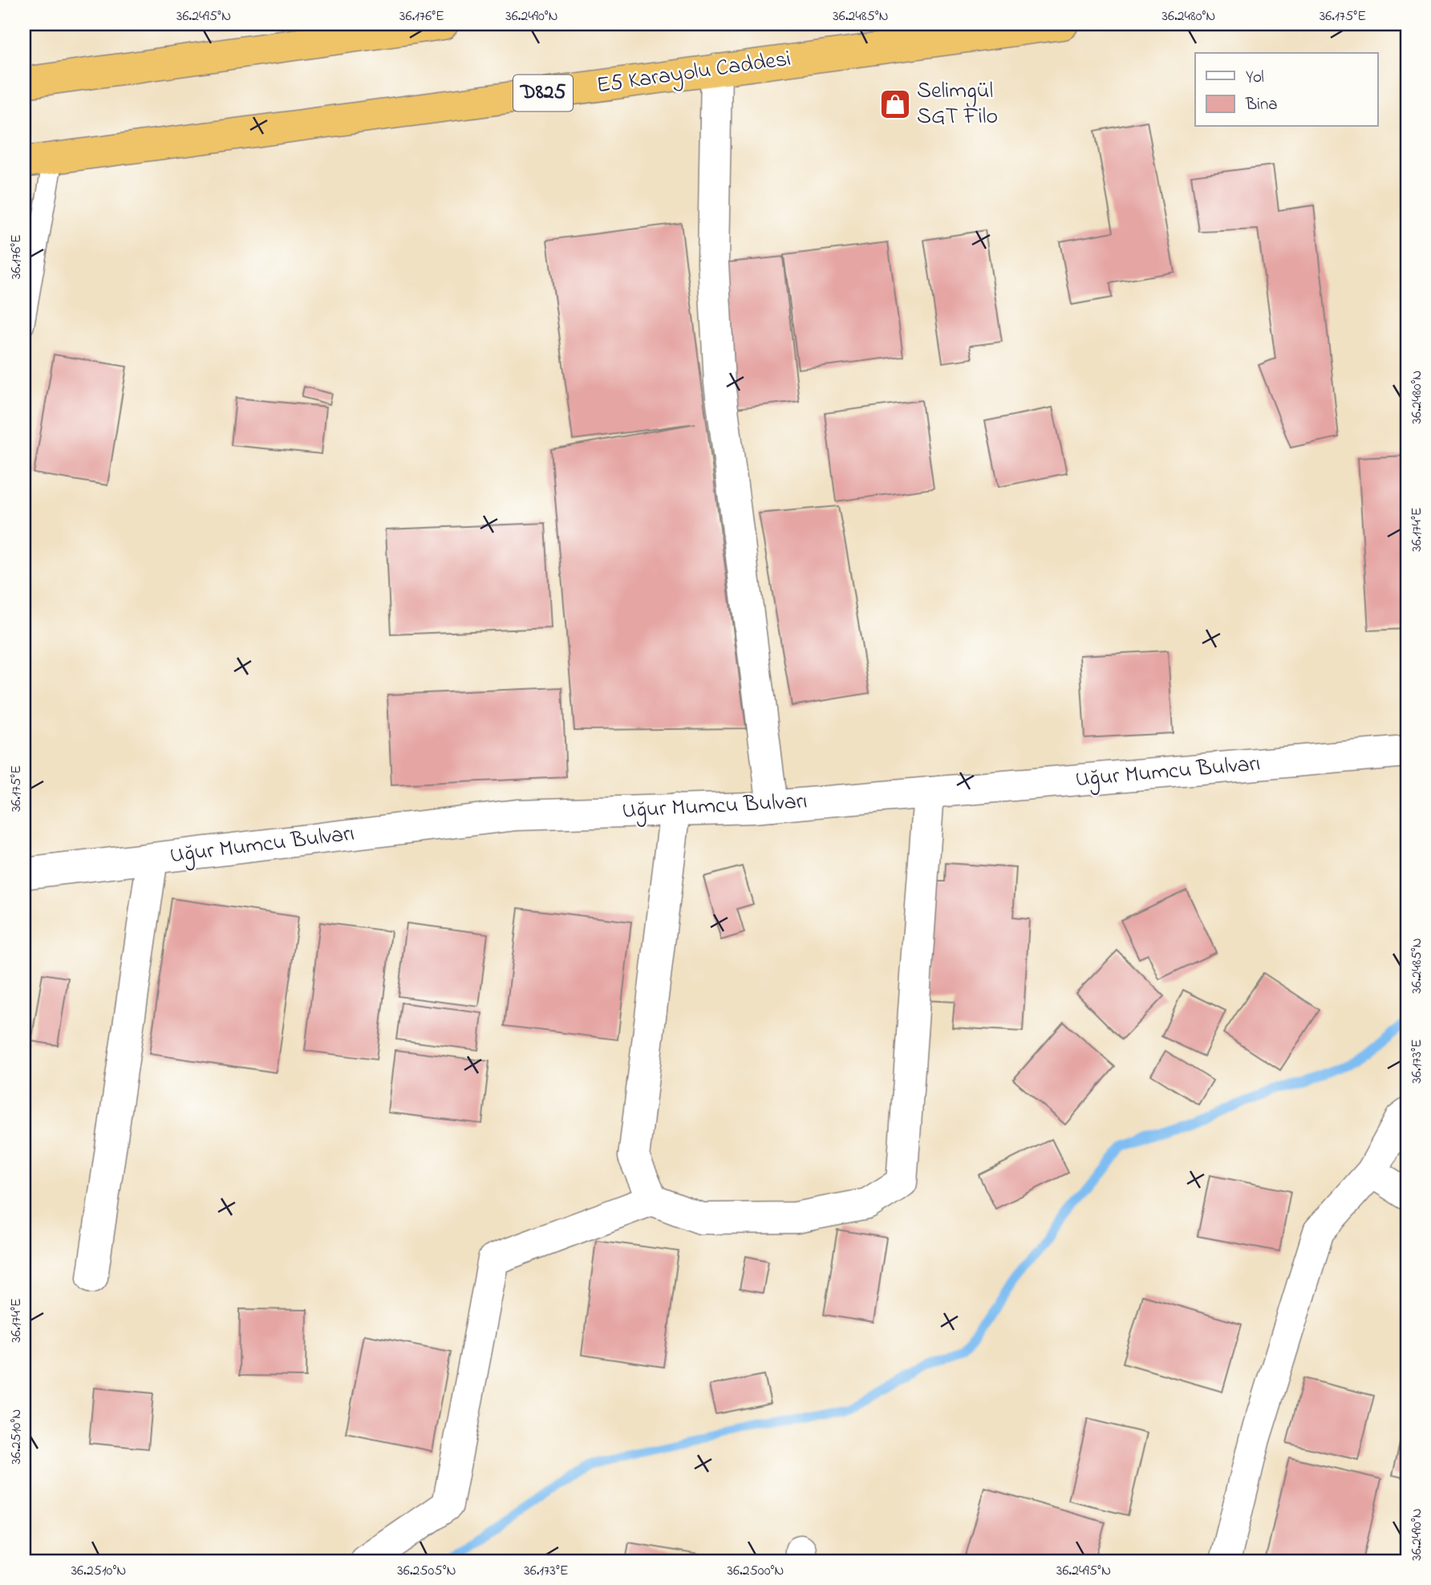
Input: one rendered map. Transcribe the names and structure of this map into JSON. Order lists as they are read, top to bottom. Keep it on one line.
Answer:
{"streets":{"highway":["E5 Karayolu Caddesi","D825"],"street":["Uğur Mumcu Bulvarı"]},"places":{"shop":["Selimgül SGT Filo"]},"legend":["Yol","Bina"],"coordinates":["36.2495°N","36.176°E","36.2490°N","36.2485°N","36.2480°N","36.175°E","36.174°E","36.173°E","36.2510°N","36.2505°N","36.2500°N"]}
